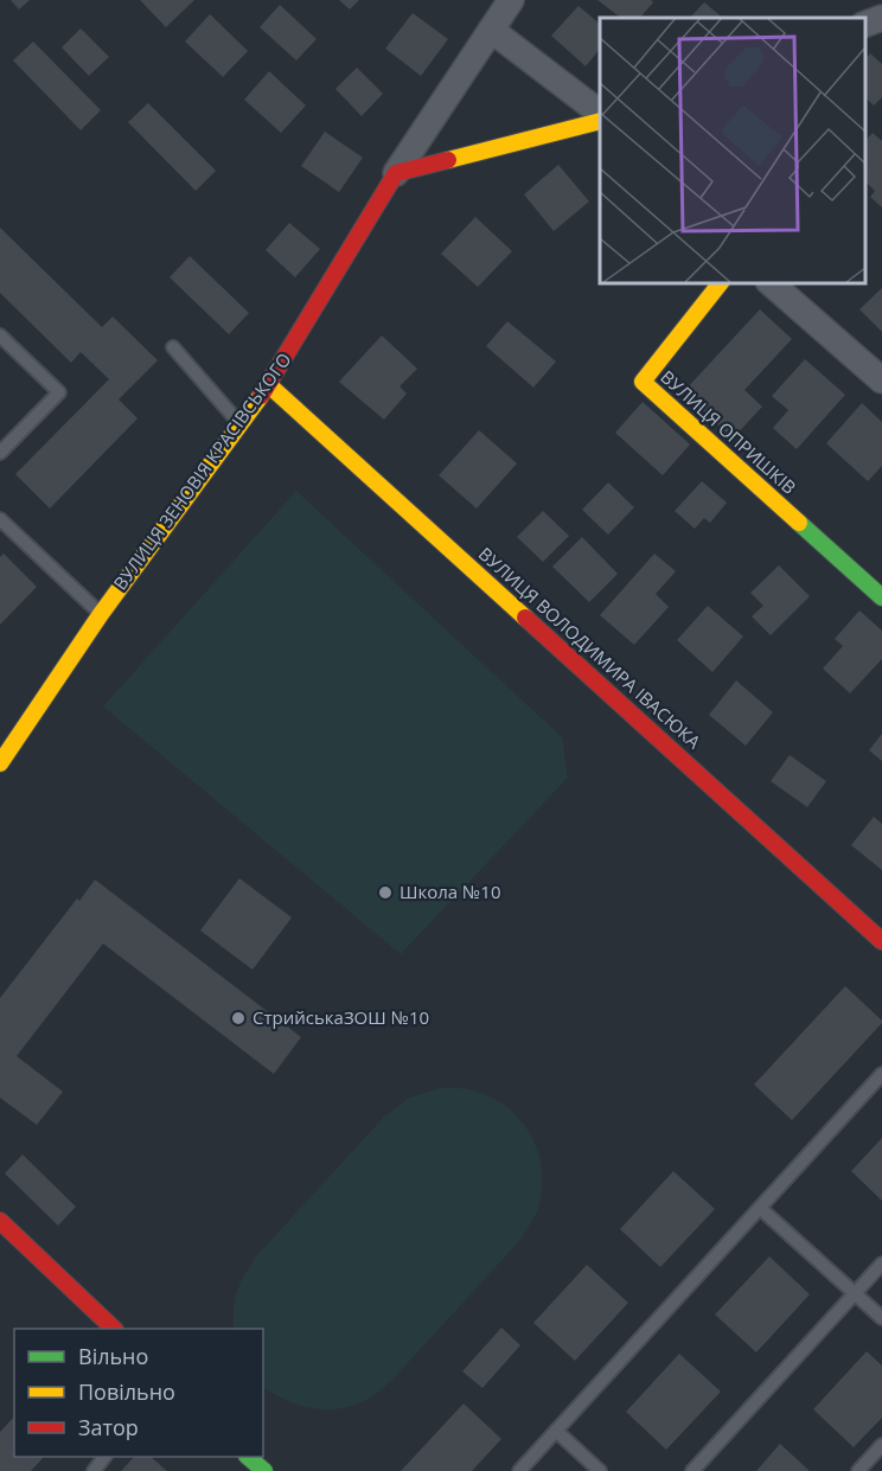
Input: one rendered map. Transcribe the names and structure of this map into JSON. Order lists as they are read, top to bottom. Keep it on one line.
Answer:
{"streets":{"street":["ВУЛИЦЯ ОПРИШКІВ","ВУЛИЦЯ ЗЕНОВІЯ КРАСІВСЬКОГО","ВУЛИЦЯ ВОЛОДИМИРА ІВАСЮКА"]},"crossings":[["ВУЛИЦЯ ЗЕНОВІЯ КРАСІВСЬКОГО","ВУЛИЦЯ ВОЛОДИМИРА ІВАСЮКА"]],"places":["Школа №10","СтрийськаЗОШ №10"],"legend":["Вільно","Повільно","Затор"]}
